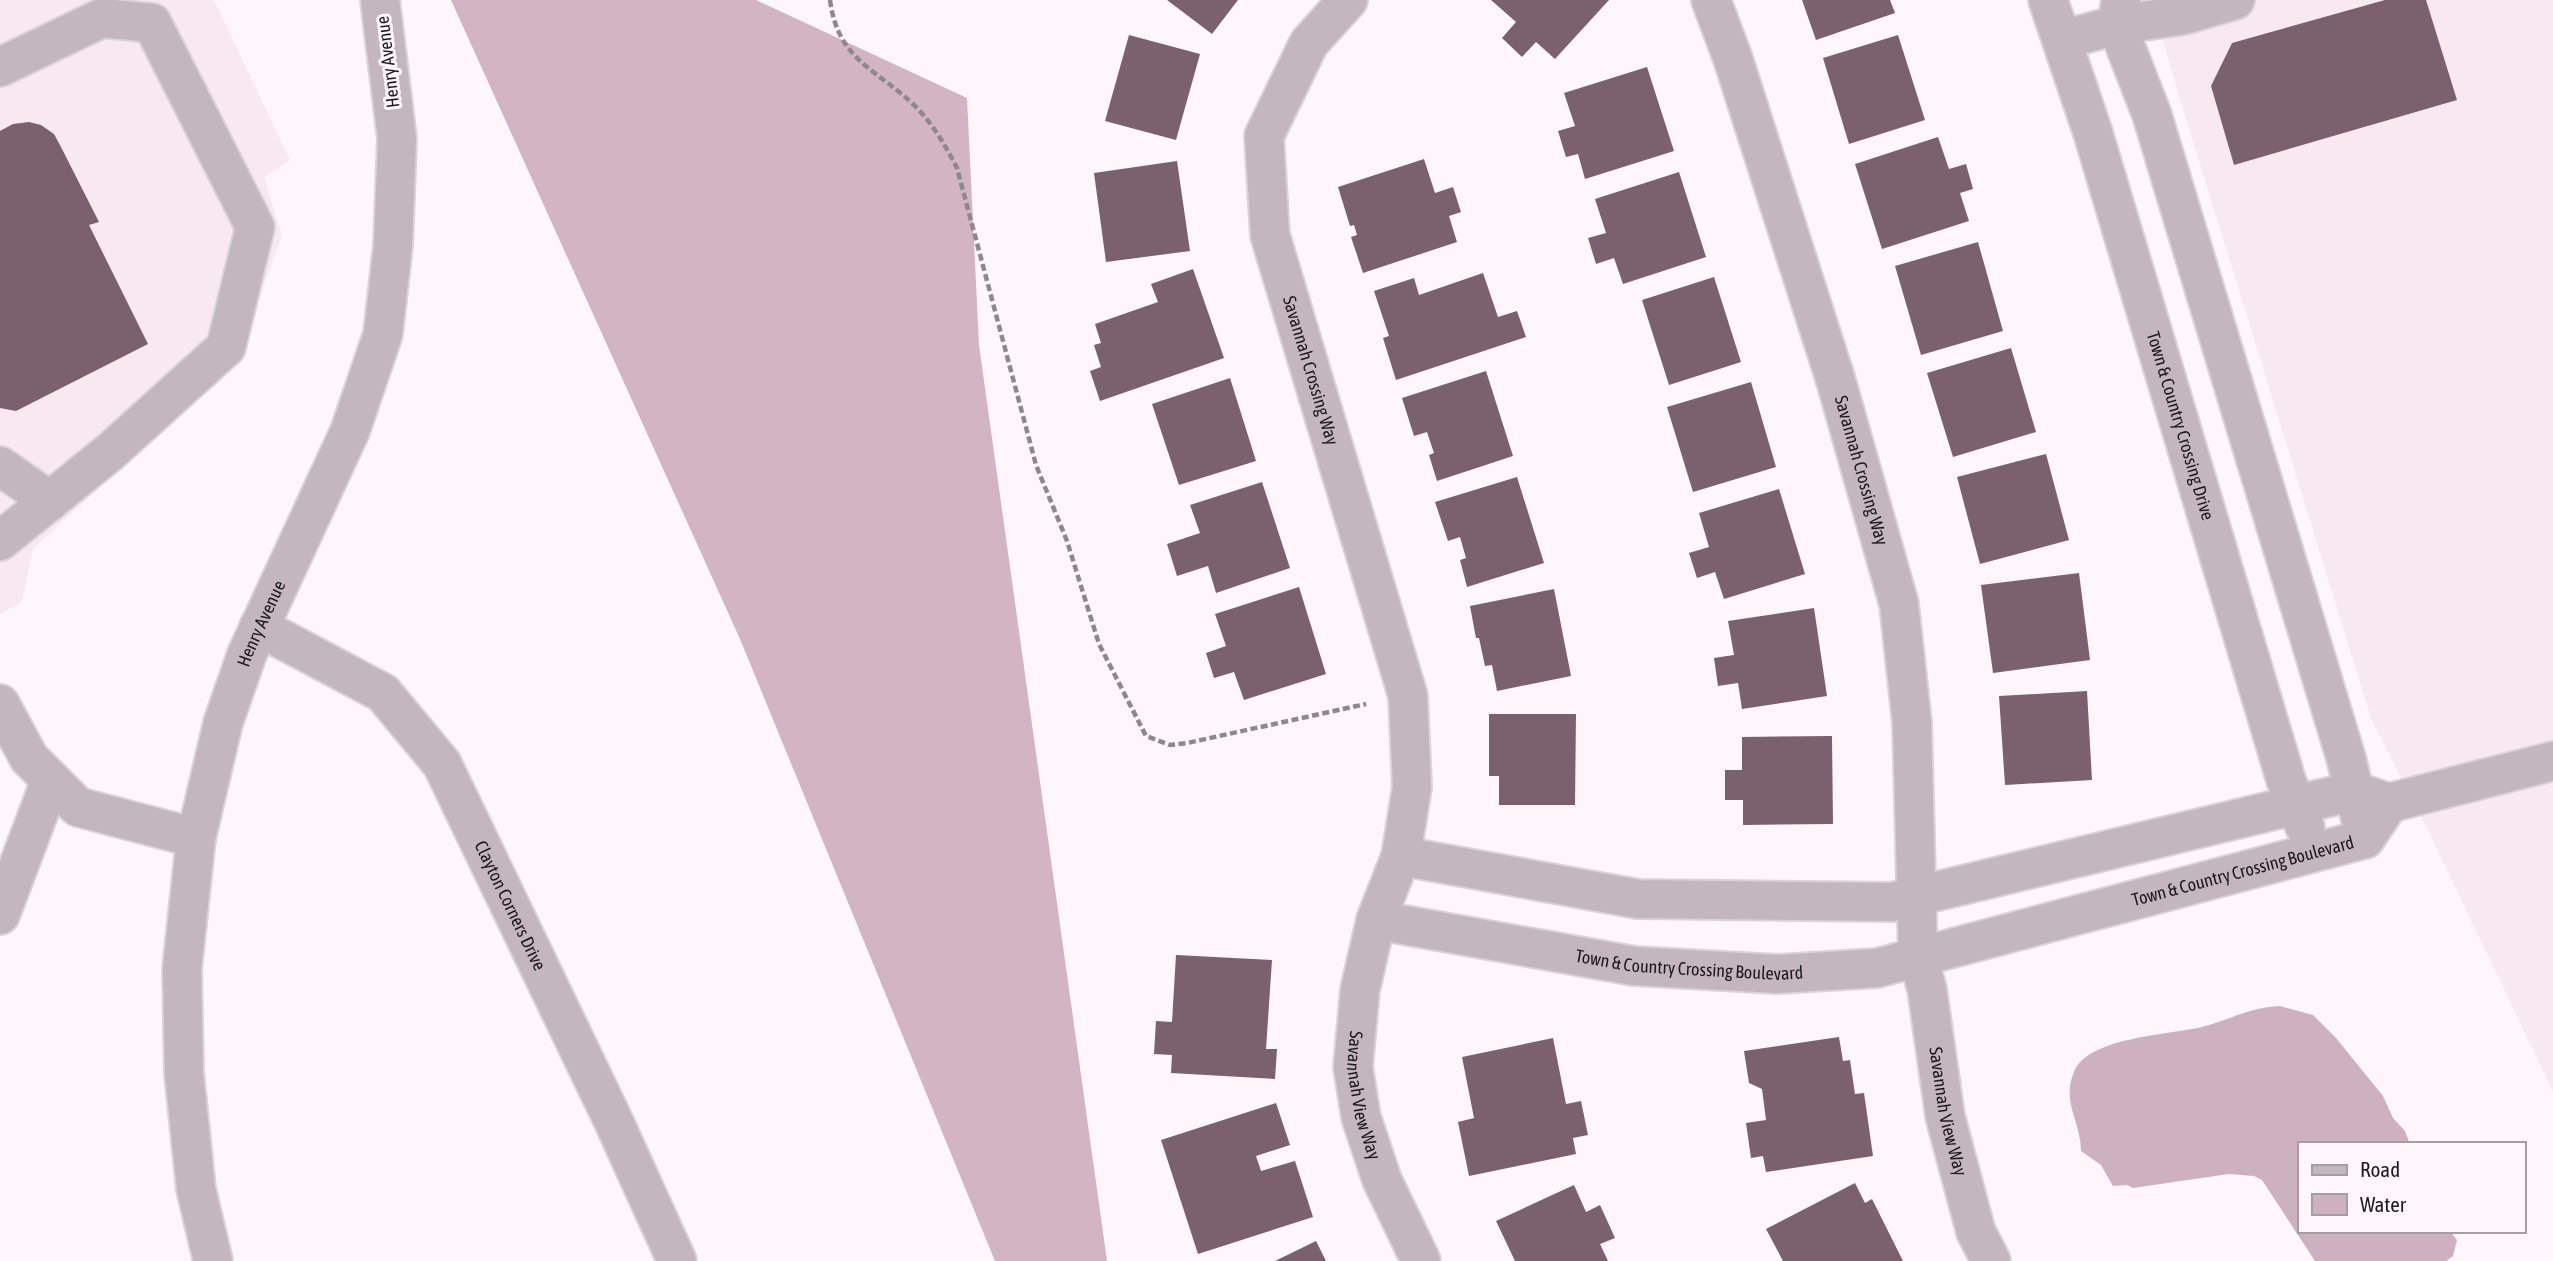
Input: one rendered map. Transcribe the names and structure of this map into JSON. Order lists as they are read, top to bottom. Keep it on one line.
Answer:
{"streets":{"street":["Henry Avenue","Savannah Crossing Way","Town & Country Crossing Drive","Town & Country Crossing Boulevard","Clayton Corners Drive","Savannah View Way"]},"crossings":[["Henry Avenue","Clayton Corners Drive"],["Savannah Crossing Way","Town & Country Crossing Boulevard"],["Savannah Crossing Way","Savannah View Way"],["Town & Country Crossing Drive","Town & Country Crossing Boulevard"],["Town & Country Crossing Boulevard","Savannah View Way"]],"legend":["Road","Water"]}
